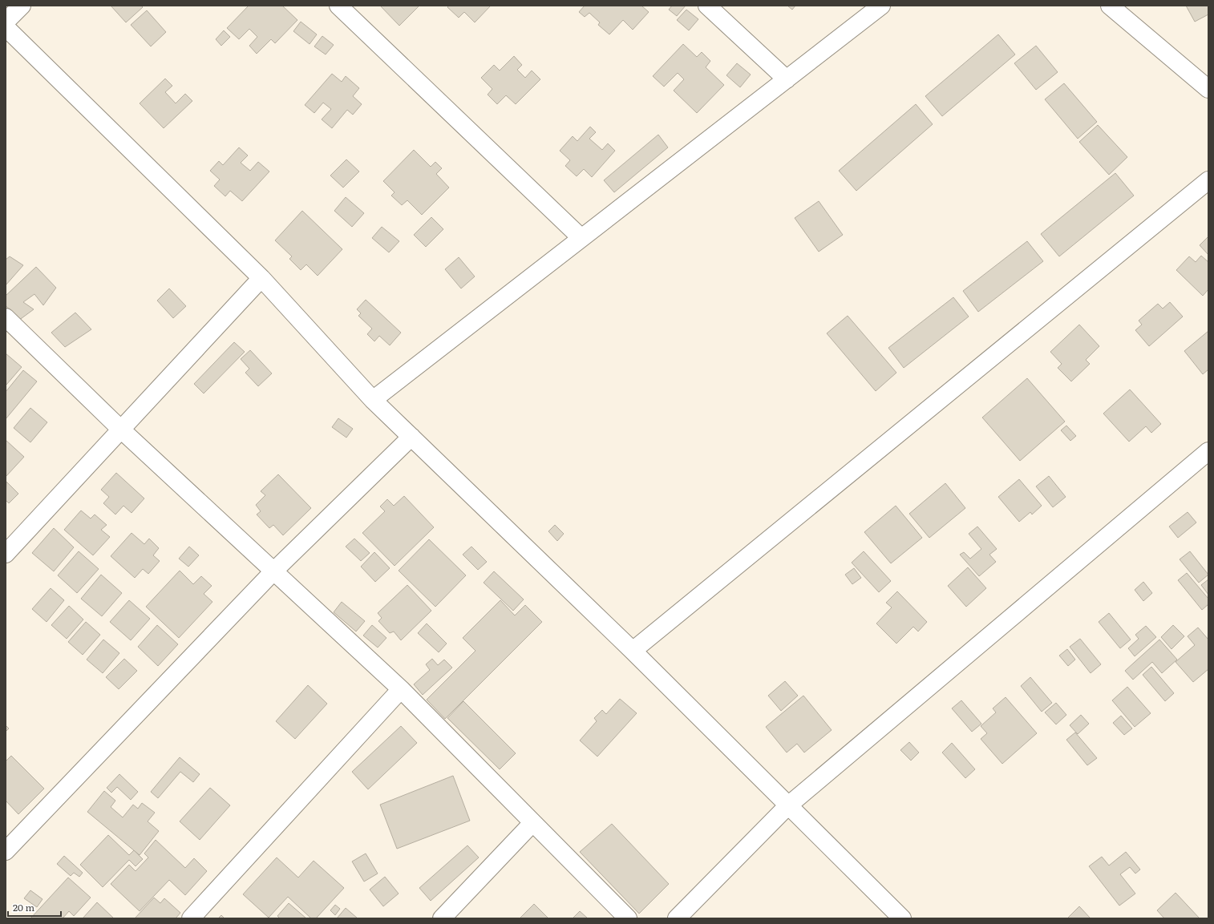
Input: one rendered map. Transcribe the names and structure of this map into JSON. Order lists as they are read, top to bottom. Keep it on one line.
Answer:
{"scale_bar":"20 m"}
